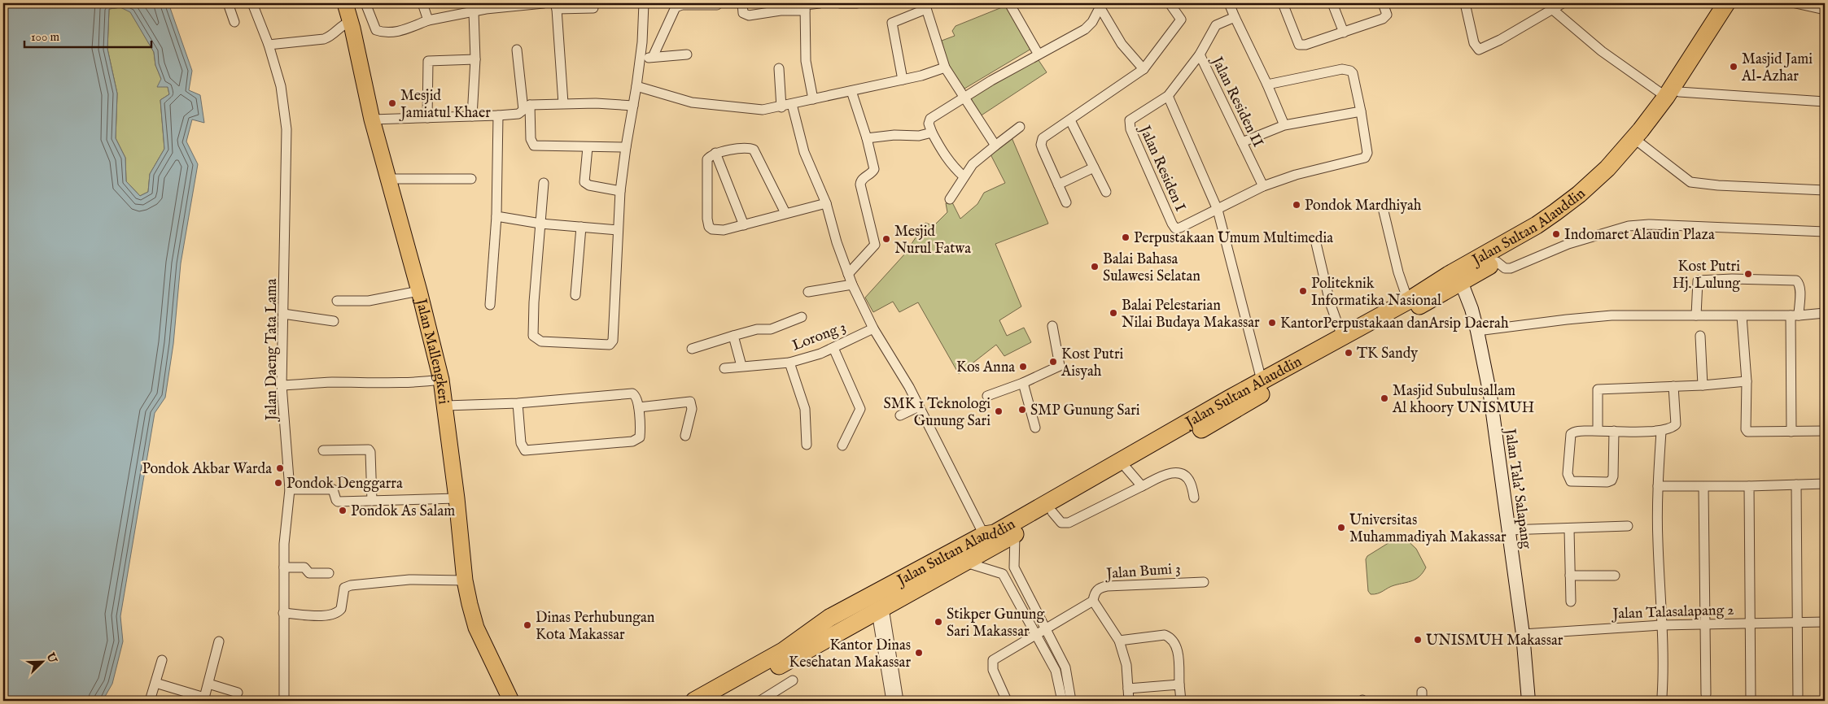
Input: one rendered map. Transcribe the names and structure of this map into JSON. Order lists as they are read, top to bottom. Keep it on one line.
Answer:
{"streets":{"highway":["Jalan Sultan Alauddin"],"main road":["Jalan Mallengkeri","Jalan Tala' Salapang"],"street":["Jalan Residen II","Jalan Residen I","Lorong 3","Jalan Daeng Tata Lama","Jalan Bumi 3","Jalan Talasalapang 2"]},"crossings":[["Jalan Residen II","Jalan Residen I"],["Jalan Sultan Alauddin","Jalan Tala' Salapang"],["Jalan Tala' Salapang","Jalan Talasalapang 2"]],"places":["Masjid Jami Al-Azhar","Mesjid Jamiatul Khaer","Pondok Mardhiyah","Indomaret Alaudin Plaza","Perpustakaan Umum Multimedia","Mesjid Nurul Fatwa","Balai Bahasa Sulawesi Selatan","Kost Putri Hj. Lulung","Politeknik Informatika Nasional","Balai Pelestarian Nilai Budaya Makassar","KantorPerpustakaan danArsip Daerah","TK Sandy","Kost Putri Aisyah","Kos Anna","Masjid Subulusallam Al khoory UNISMUH","SMP Gunung Sari","SMK 1 Teknologi Gunung Sari","Pondok Akbar Warda","Pondok Denggarra","Pondok As Salam","Universitas Muhammadiyah Makassar","Stikper Gunung Sari Makassar","Dinas Perhubungan Kota Makassar","UNISMUH Makassar","Kantor Dinas Kesehatan Makassar"],"scale_bar":"100 m","north":"top right"}
